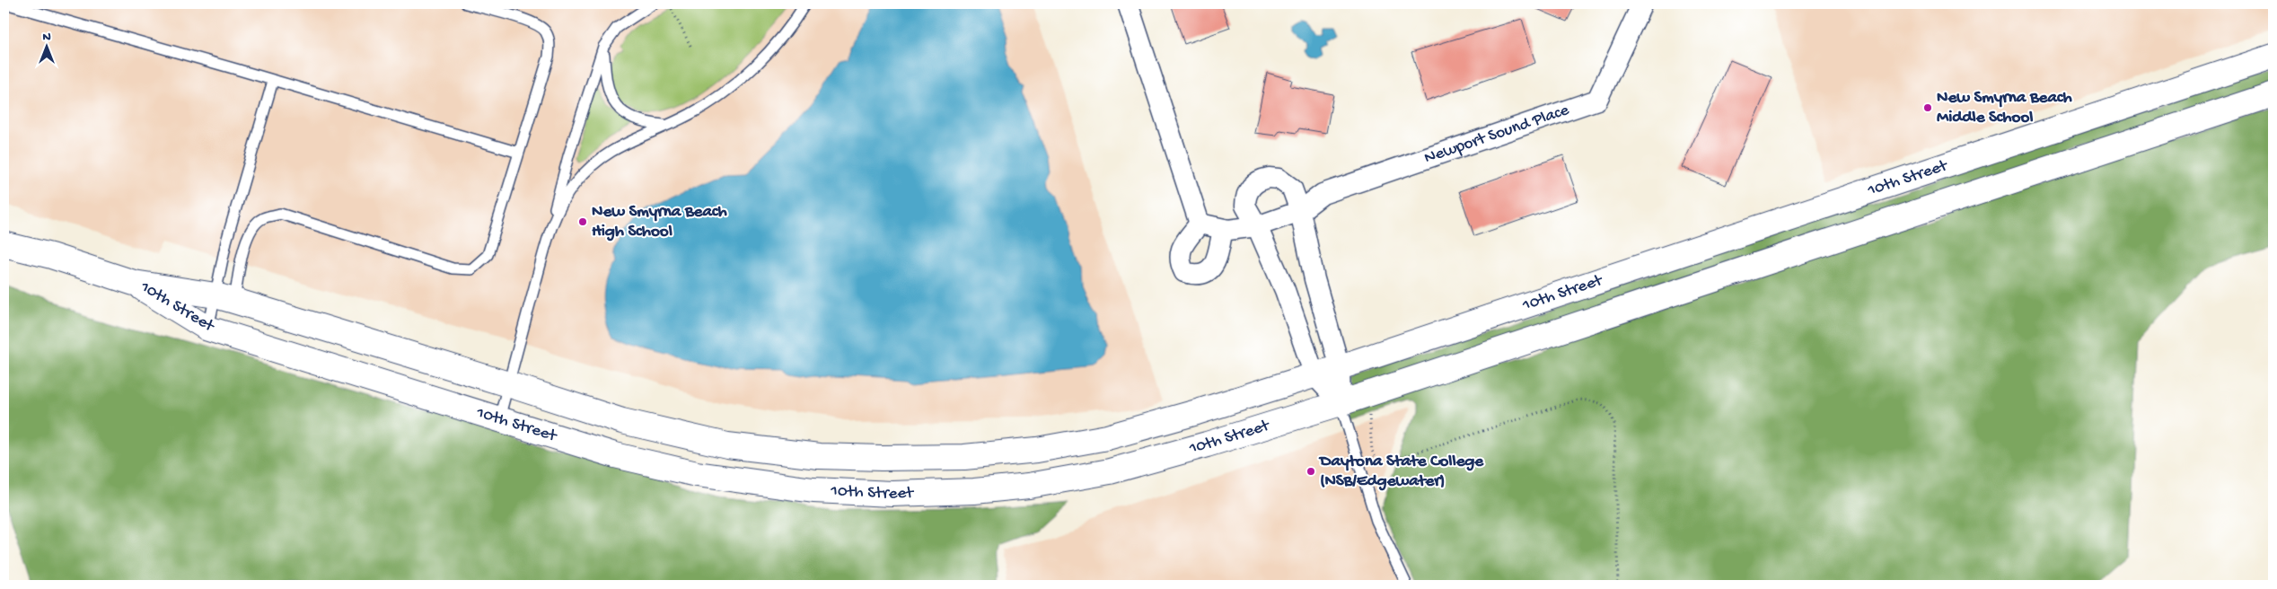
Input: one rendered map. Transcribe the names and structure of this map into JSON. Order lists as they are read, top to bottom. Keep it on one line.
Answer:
{"streets":{"street":["Newport Sound Place","10th Street"]},"places":["New Smyrna Beach Middle School","New Smyrna Beach High School","Daytona State College (NSB/Edgewater)"],"north":"top"}
